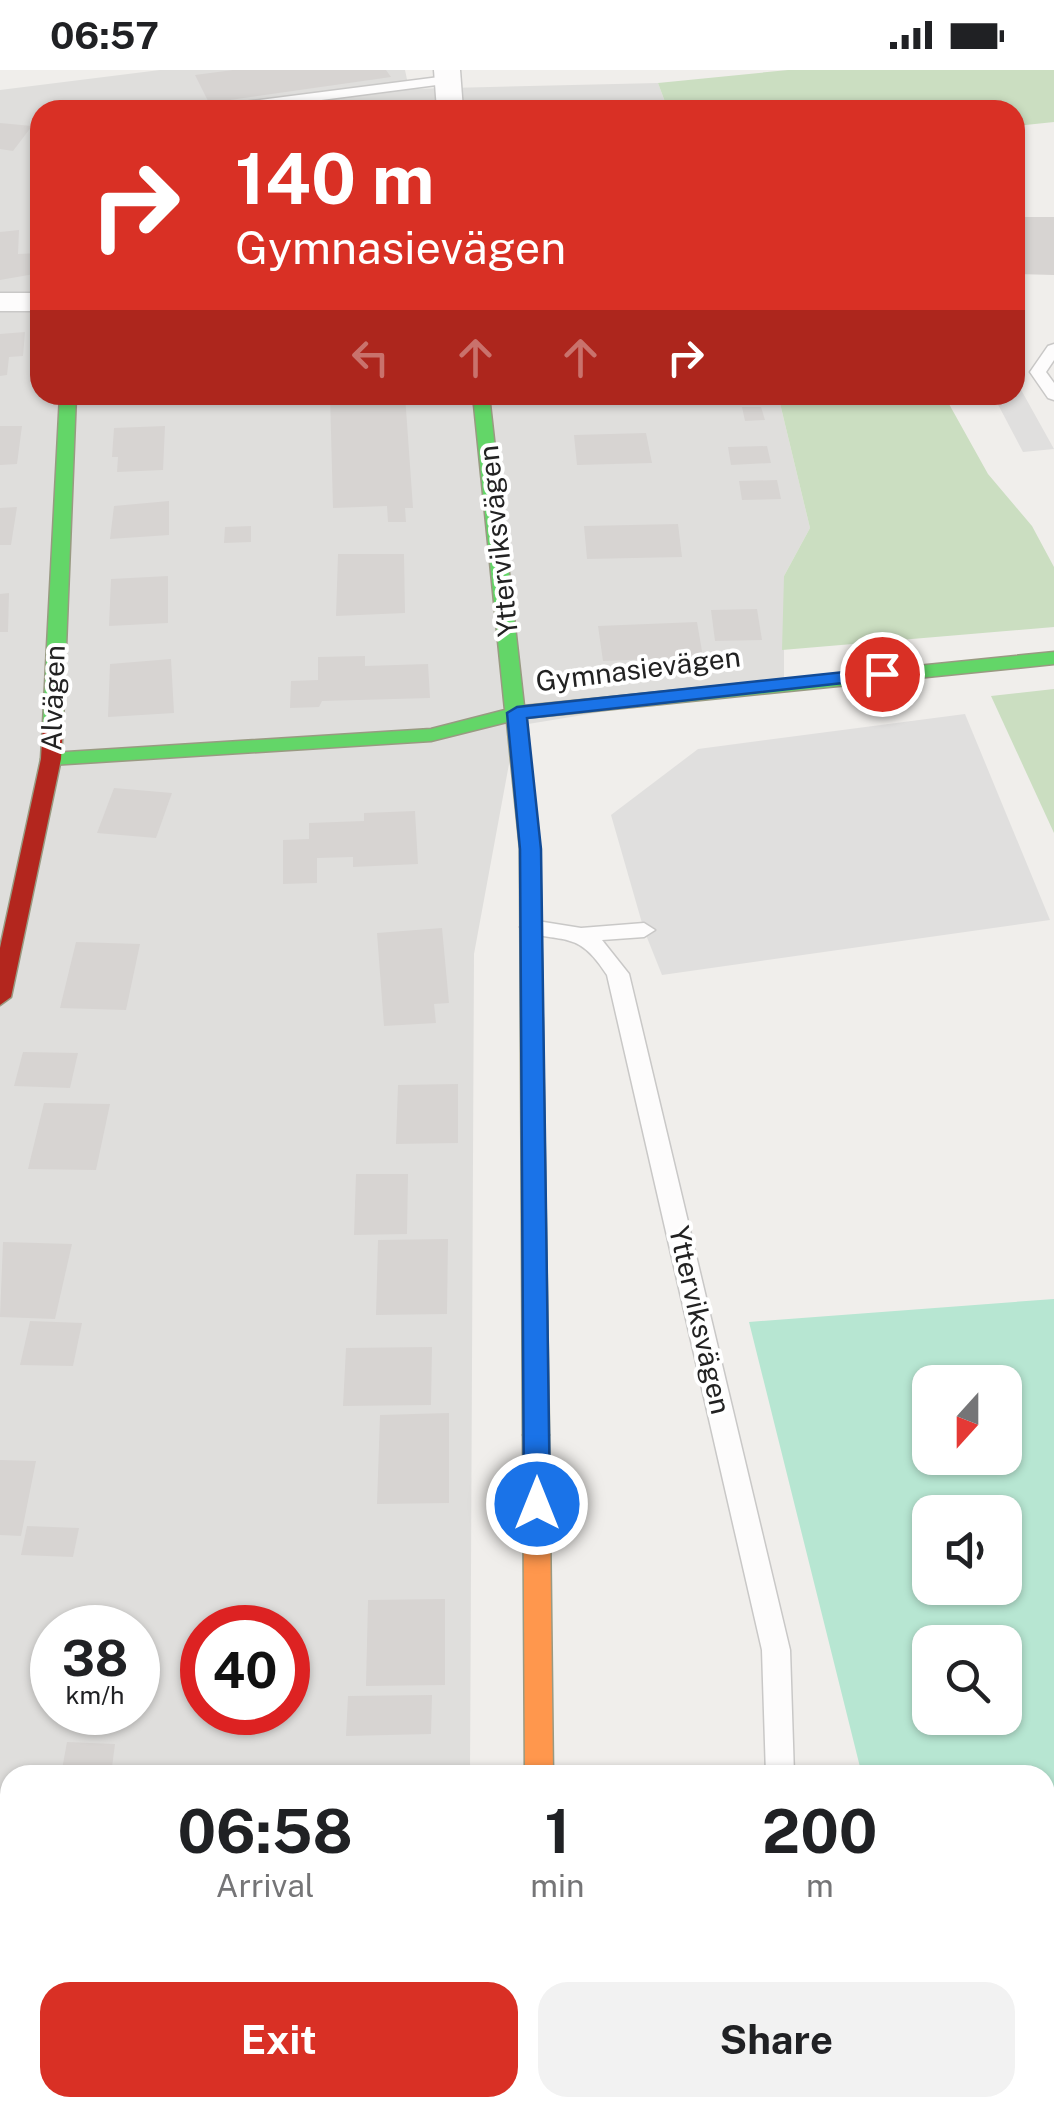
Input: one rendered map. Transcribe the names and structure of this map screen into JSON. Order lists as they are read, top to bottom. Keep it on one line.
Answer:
{"streets":{"street":["Ytterviksvägen","Gymnasievägen","Alvägen"]},"crossings":[["Ytterviksvägen","Gymnasievägen"],["Gymnasievägen","Alvägen"]],"north":"bottom","page":{"status":"06:57","turn":["140 m","Gymnasievägen"],"speed":"38 km/h","limit":"40","eta":["06:58","Arrival","1","min","200","m"],"buttons":["Exit","Share"]}}
